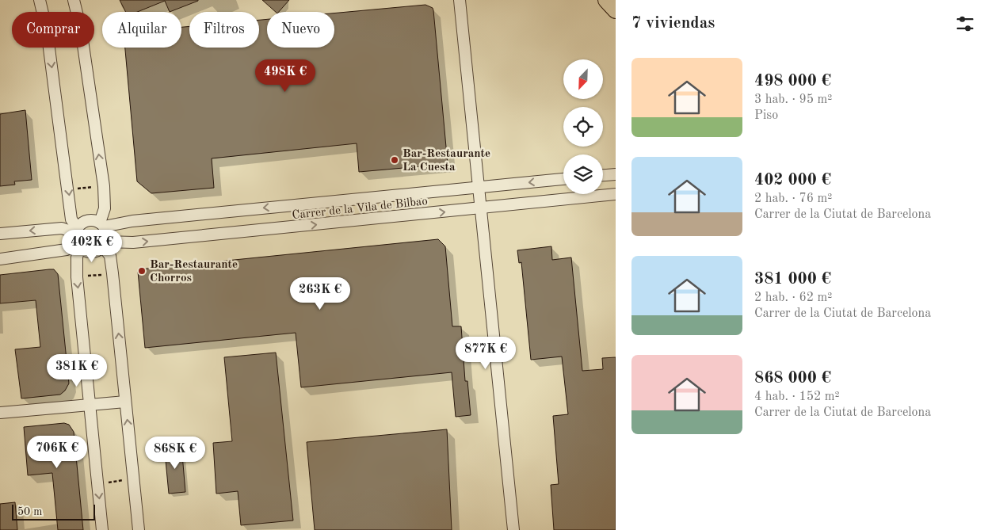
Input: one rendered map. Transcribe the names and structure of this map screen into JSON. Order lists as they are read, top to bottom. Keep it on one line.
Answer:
{"streets":{"street":["Carrer de la Vila de Bilbao"]},"places":["Bar-Restaurante La Cuesta","Bar-Restaurante Chorros"],"scale_bar":"50 m","north":"bottom left","page":{"heading":"7 viviendas","chip":["Comprar","Alquilar","Filtros","Nuevo"],"list":[{"name":"498 000 €","note":"3 hab. · 95 m² · Piso"},{"name":"402 000 €","note":"2 hab. · 76 m² · Carrer de la Ciutat de Barcelona"},{"name":"381 000 €","note":"2 hab. · 62 m² · Carrer de la Ciutat de Barcelona"},{"name":"868 000 €","note":"4 hab. · 152 m² · Carrer de la Ciutat de Barcelona"}],"price":["498K €","402K €","263K €","877K €","381K €","706K €","868K €"],"scale":"50 m"}}
